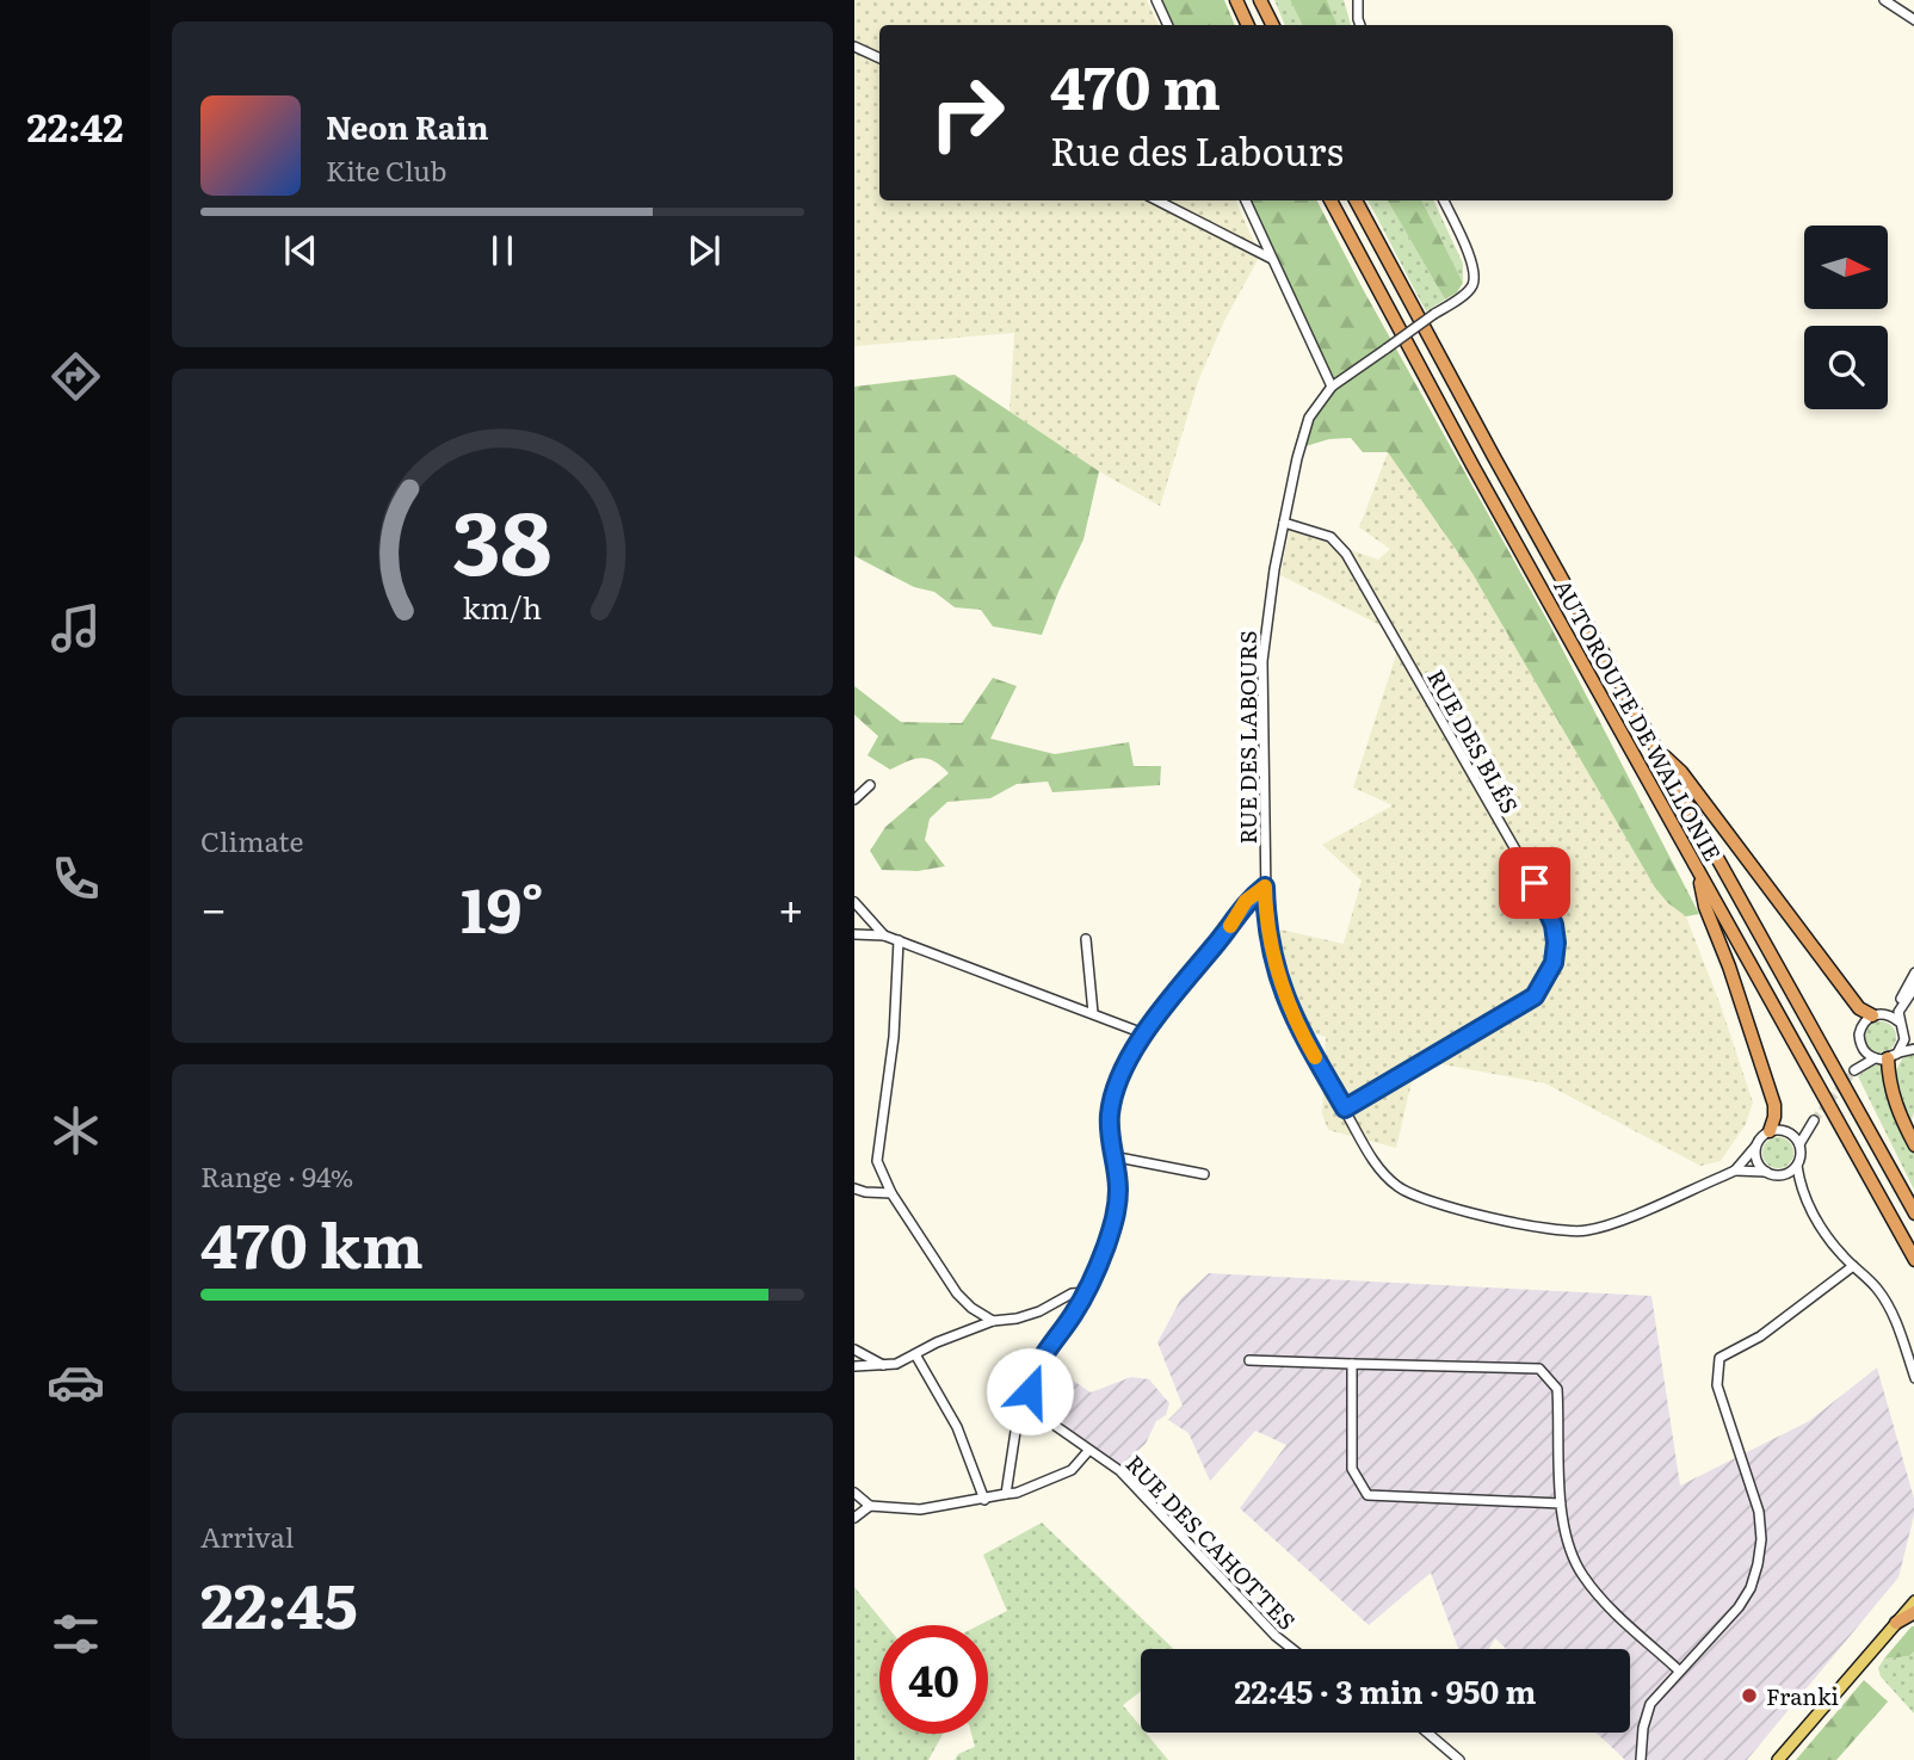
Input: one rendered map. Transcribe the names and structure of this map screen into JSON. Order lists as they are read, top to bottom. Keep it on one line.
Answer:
{"streets":{"highway":["AUTOROUTE DE WALLONIE"],"street":["RUE DES LABOURS","RUE DES BLÉS","RUE DES CAHOTTES"]},"crossings":[["RUE DES LABOURS","RUE DES BLÉS"]],"places":["Franki"],"north":"right","page":{"tabs":"22:42","turn":["470 m","Rue des Labours"],"song":["Neon Rain","Kite Club"],"tile":["Climate",["Range · 94%","470 km"],["Arrival","22:45"]],"heat":["−","19°","+"],"limit":"40","trip":"22:45 · 3 min · 950 m","gauge":["38","km/h"]}}
